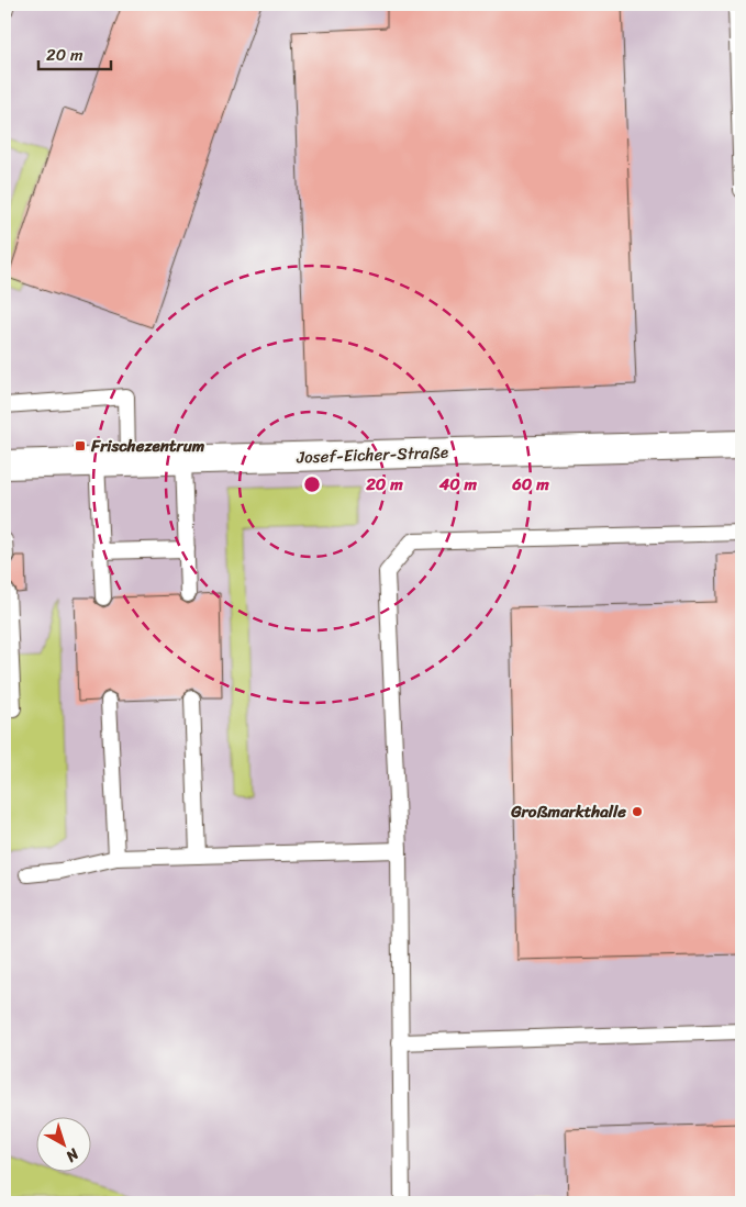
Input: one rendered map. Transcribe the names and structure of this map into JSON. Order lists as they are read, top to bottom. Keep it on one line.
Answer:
{"streets":{"street":["Josef-Eicher-Straße"]},"places":{"transit":["Frischezentrum"],"other":["Großmarkthalle"]},"scale_bar":"20 m","north":"bottom right","rings":["20 m","40 m","60 m"]}
